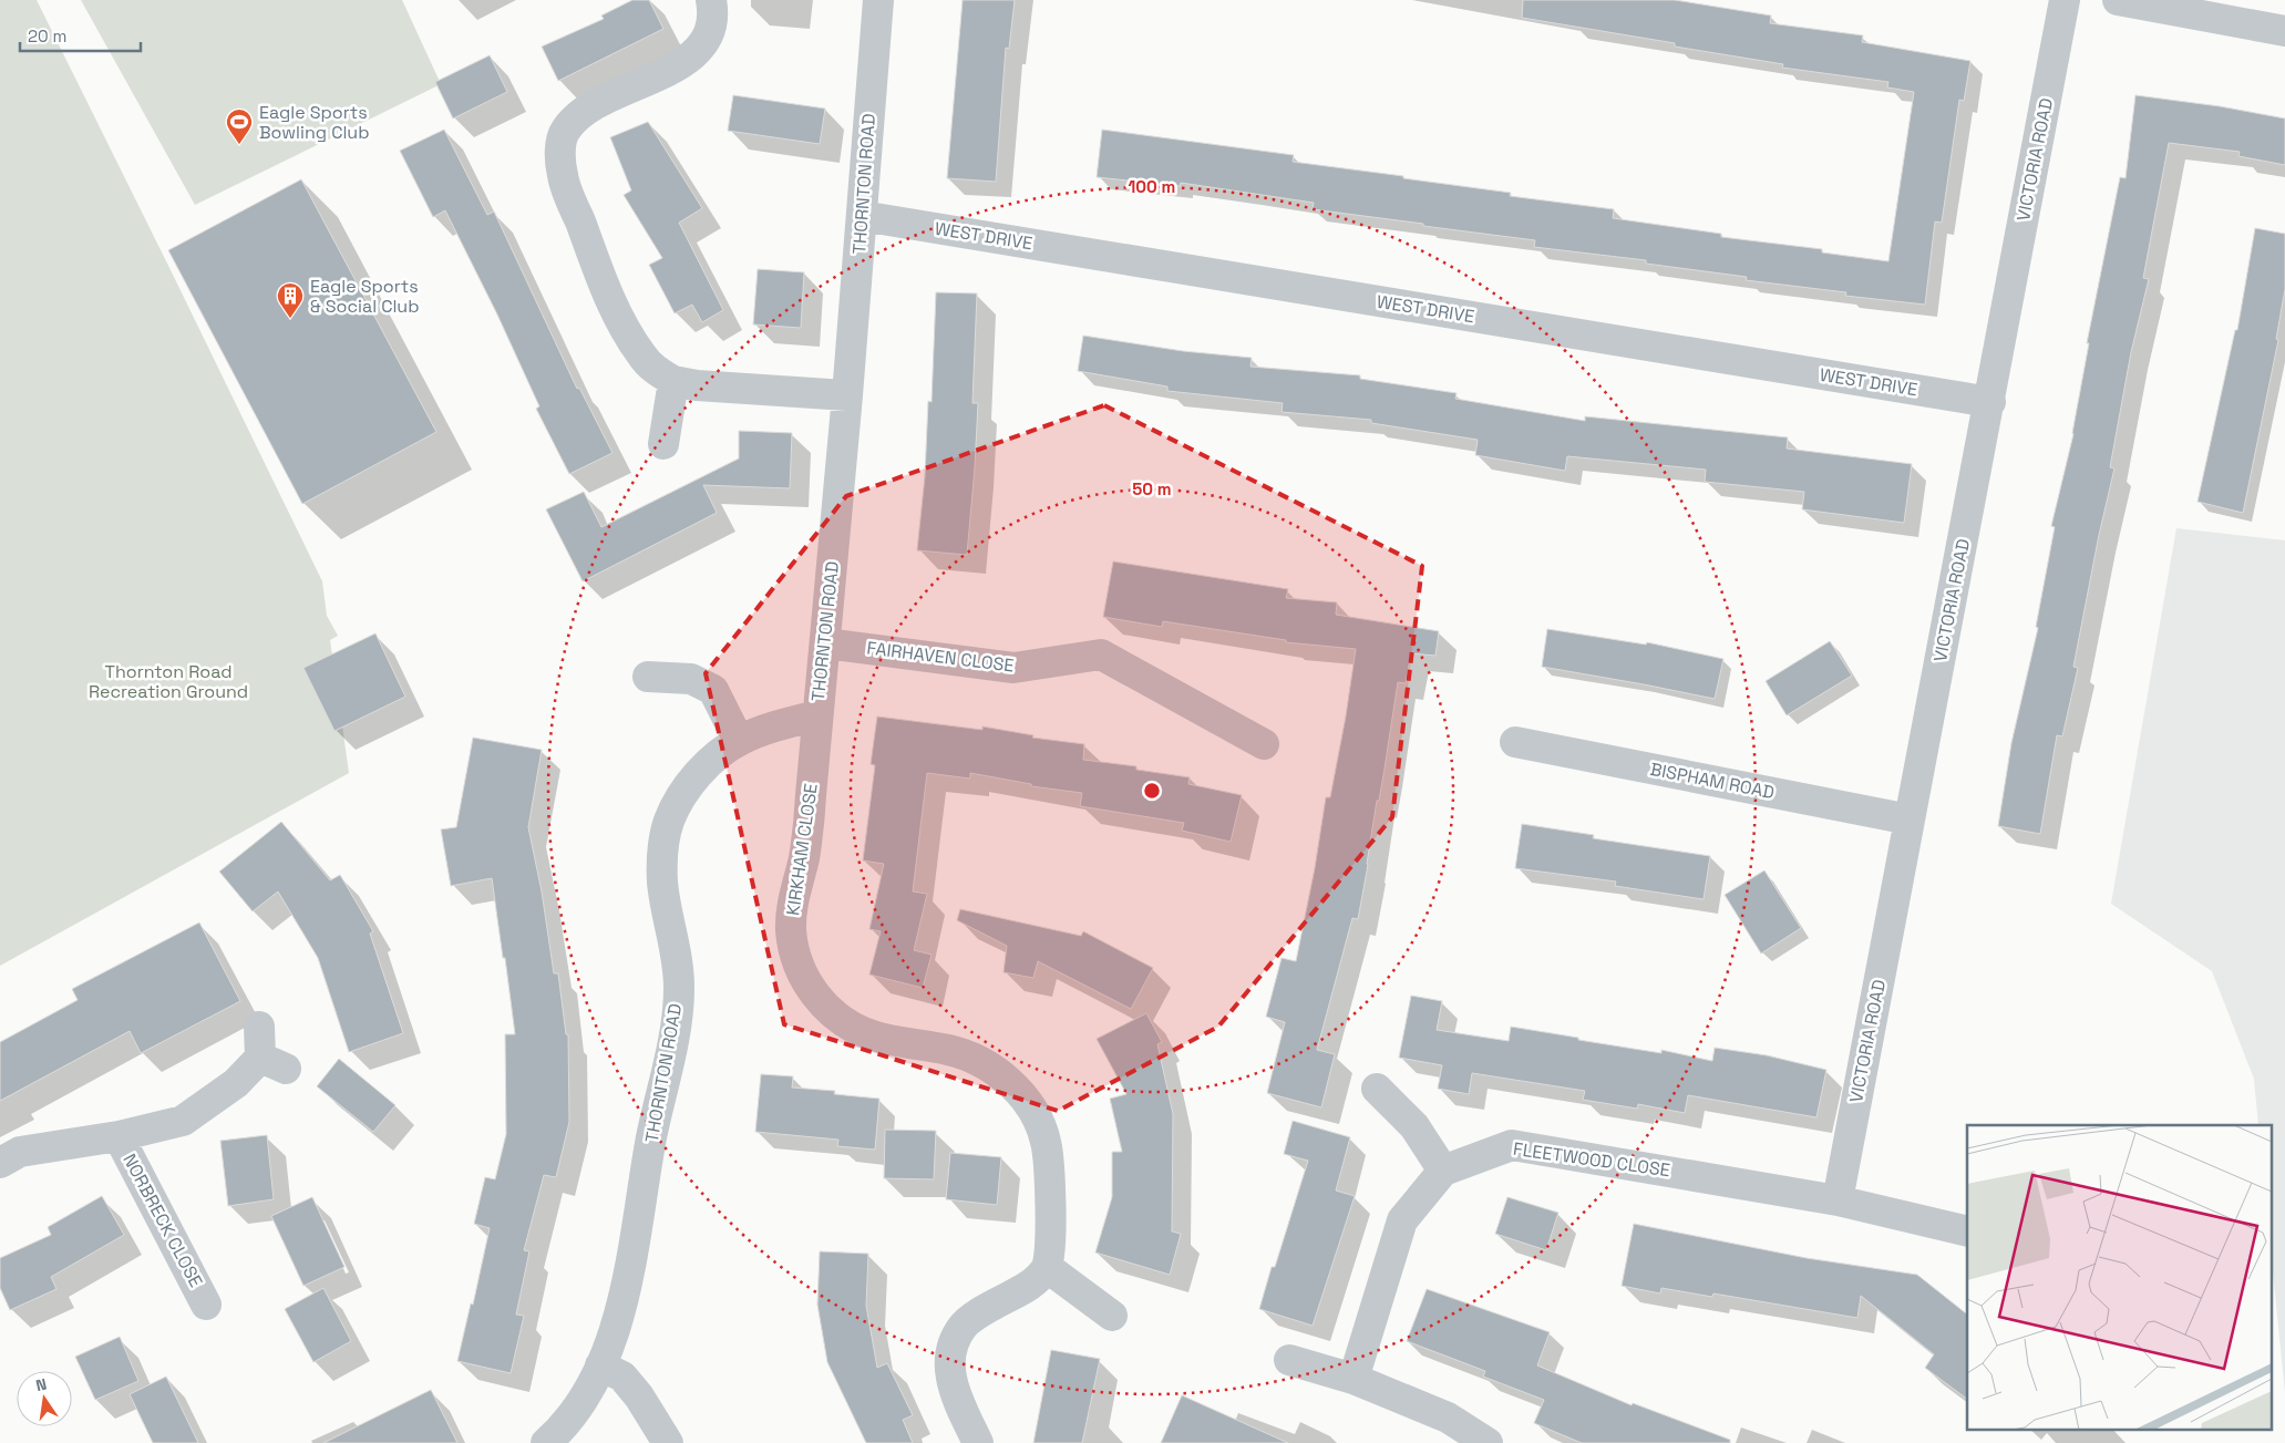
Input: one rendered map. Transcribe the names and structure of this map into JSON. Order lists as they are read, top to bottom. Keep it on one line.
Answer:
{"streets":{"street":["VICTORIA ROAD","THORNTON ROAD","WEST DRIVE","FAIRHAVEN CLOSE","BISPHAM ROAD","KIRKHAM CLOSE","FLEETWOOD CLOSE","NORBRECK CLOSE"]},"crossings":[["VICTORIA ROAD","WEST DRIVE"],["VICTORIA ROAD","BISPHAM ROAD"],["VICTORIA ROAD","FLEETWOOD CLOSE"],["THORNTON ROAD","WEST DRIVE"],["THORNTON ROAD","FAIRHAVEN CLOSE"],["THORNTON ROAD","KIRKHAM CLOSE"]],"parks":["Thornton Road Recreation Ground"],"places":{"sports":["Eagle Sports Bowling Club"],"building":["Eagle Sports & Social Club"]},"scale_bar":"20 m","north":"top","rings":["100 m","50 m"]}
